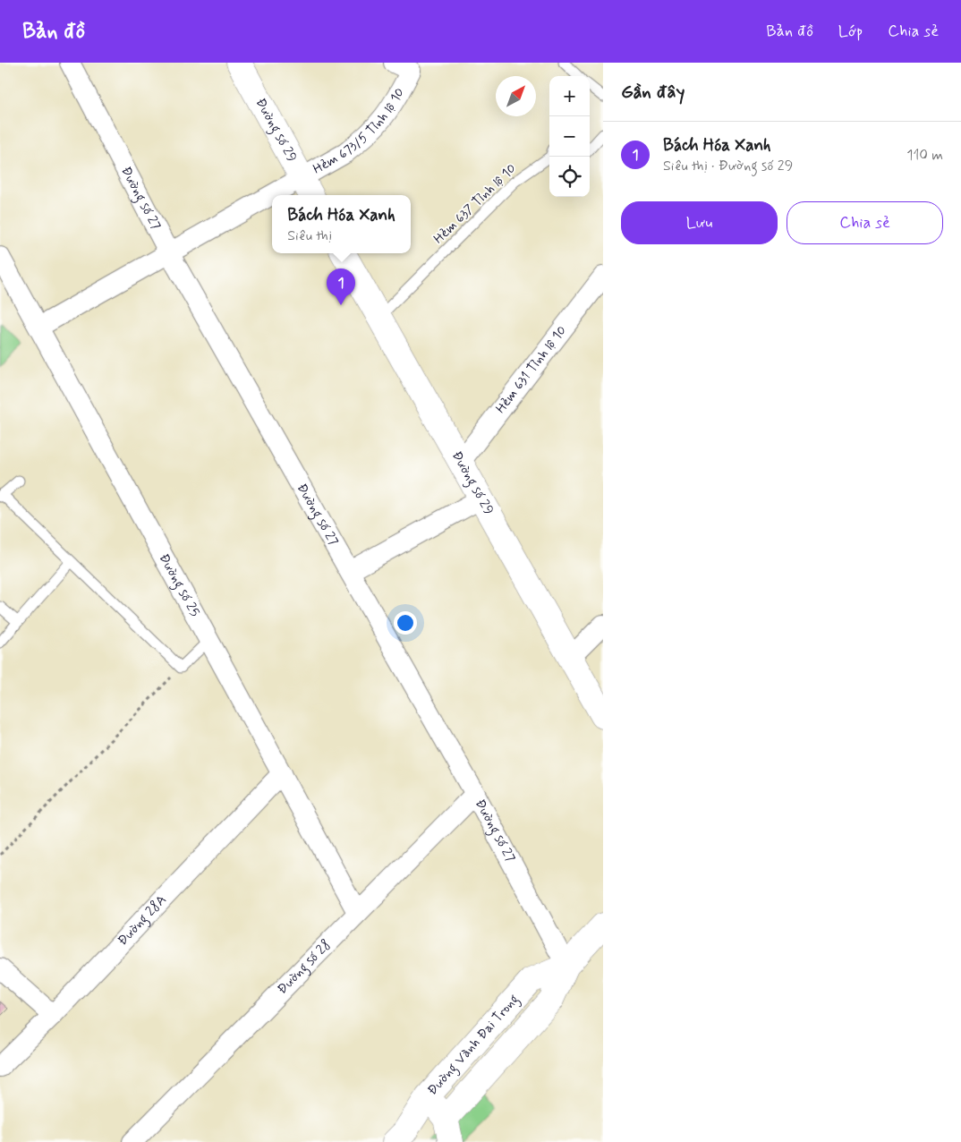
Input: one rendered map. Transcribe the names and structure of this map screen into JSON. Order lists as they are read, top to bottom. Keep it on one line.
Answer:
{"streets":{"street":["Hẻm 673/5 Tỉnh lộ 10","Đường số 29","Đường số 27","Hẻm 631 Tỉnh lộ 10","Đường số 25","Đường 28A","Đường số 28","Đường Vành Đai Trong"],"lane":["Hẻm 637 Tỉnh lộ 10"]},"crossings":[["Hẻm 673/5 Tỉnh lộ 10","Đường số 29"],["Đường số 29","Hẻm 637 Tỉnh lộ 10"],["Đường số 29","Hẻm 631 Tỉnh lộ 10"],["Đường số 27","Đường số 28"],["Đường số 27","Đường Vành Đai Trong"],["Đường số 25","Đường 28A"],["Đường số 25","Đường số 28"]],"north":"top right","page":{"header":"Bản đồ","nav":["Bản đồ","Lớp","Chia sẻ"],"heading":"Gần đây","map_buttons":["+","−"],"list":[{"mark":"1","name":"Bách Hóa Xanh","note":"Siêu thị · Đường số 29","value":"110 m"}],"buttons":["Lưu","Chia sẻ"],"popup":["Bách Hóa Xanh","Siêu thị"],"pins":"1"}}
